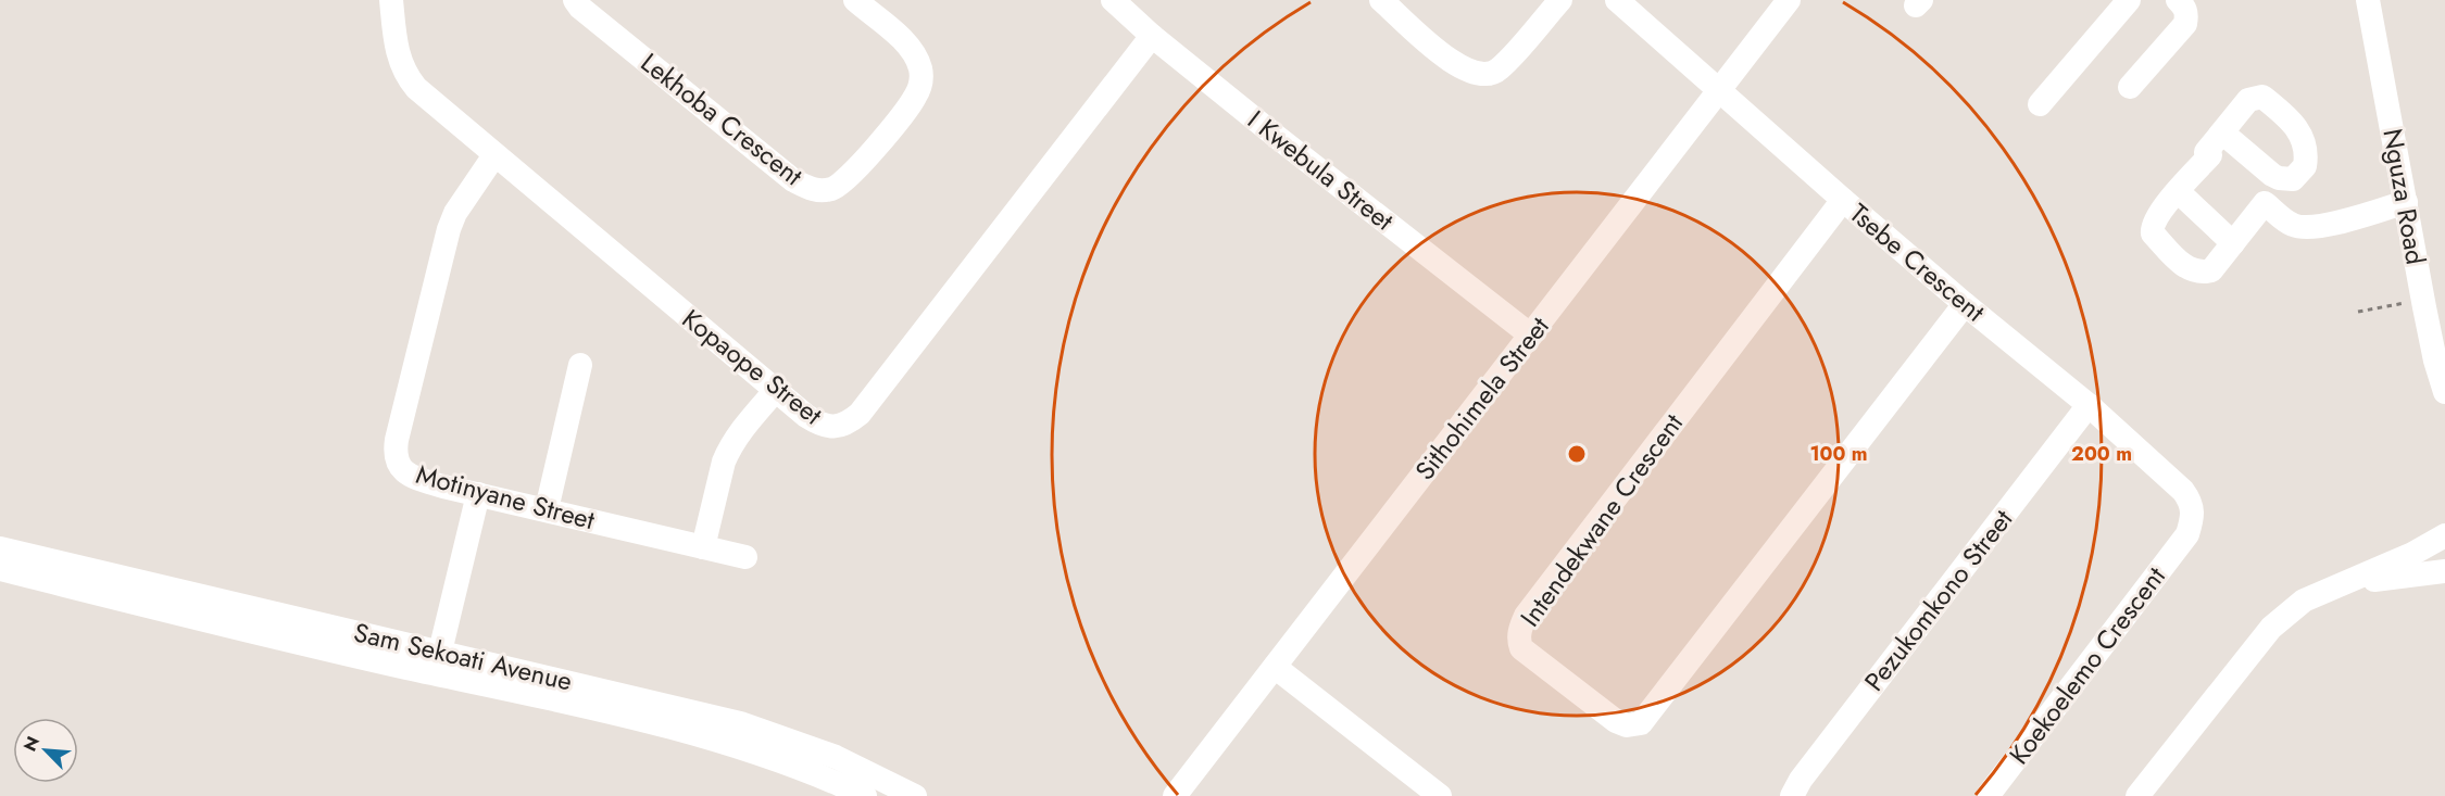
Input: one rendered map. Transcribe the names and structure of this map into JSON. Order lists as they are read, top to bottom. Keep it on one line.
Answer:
{"streets":{"street":["Lekhoba Crescent","I Kwebula Street","Nguza Road","Tsebe Crescent","Kopaope Street","Sithohimela Street","Motinyane Street","Intendekwane Crescent","Pezukomkono Street","Sam Sekoati Avenue","Koekoelemo Crescent"]},"crossings":[["I Kwebula Street","Kopaope Street"],["I Kwebula Street","Sithohimela Street"],["Tsebe Crescent","Sithohimela Street"],["Tsebe Crescent","Intendekwane Crescent"],["Tsebe Crescent","Pezukomkono Street"],["Tsebe Crescent","Koekoelemo Crescent"],["Kopaope Street","Motinyane Street"]],"north":"top left","rings":["100 m","200 m"]}
